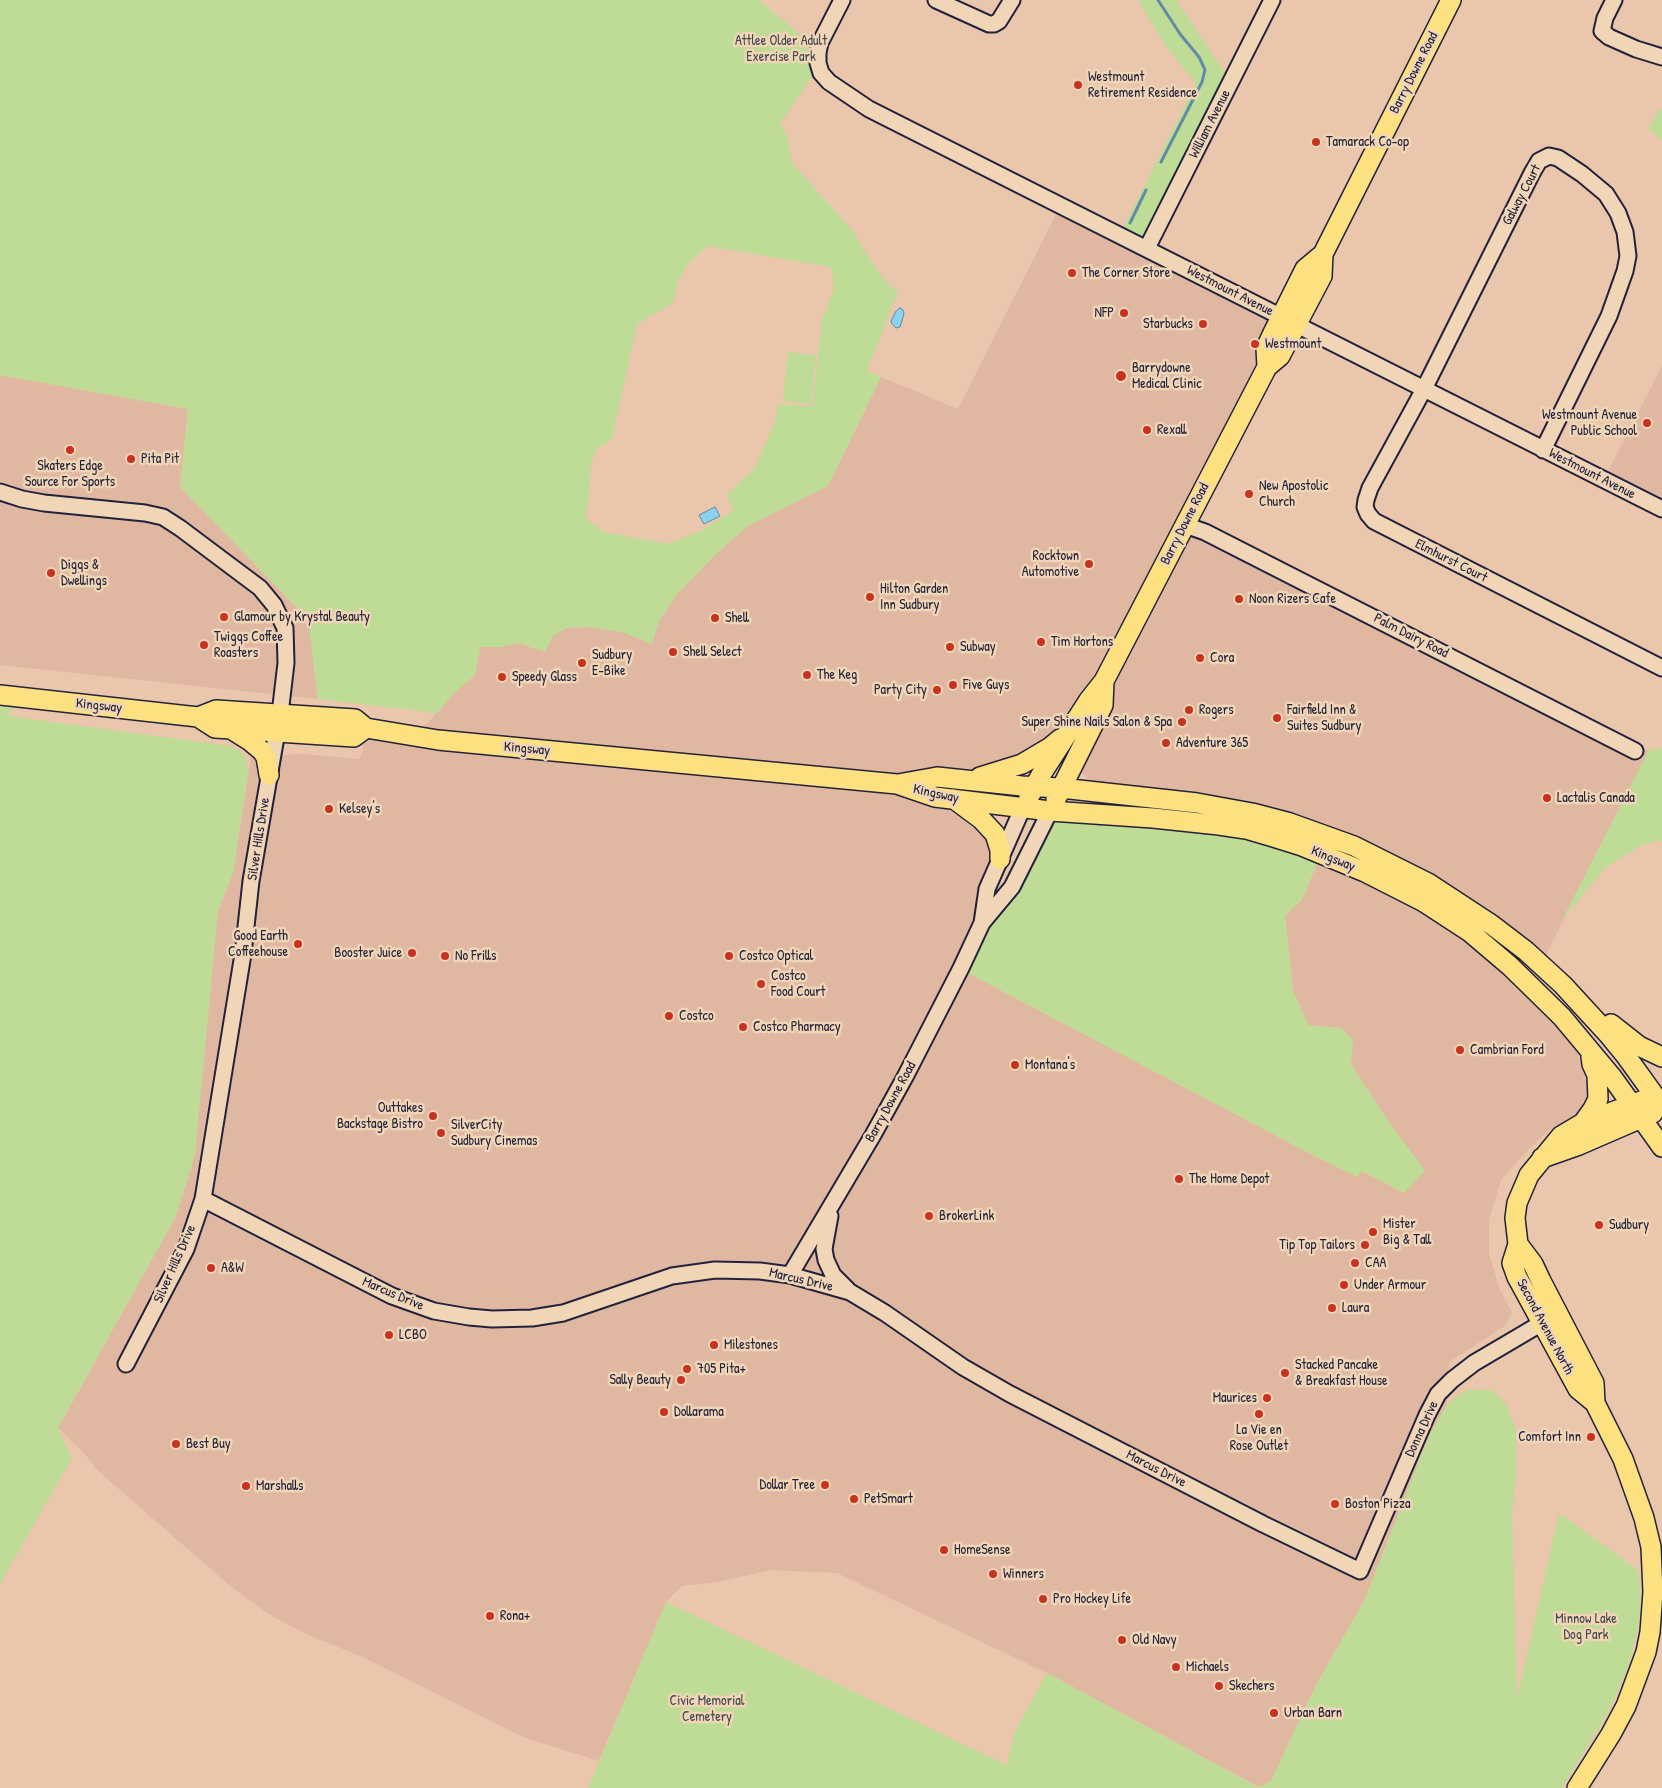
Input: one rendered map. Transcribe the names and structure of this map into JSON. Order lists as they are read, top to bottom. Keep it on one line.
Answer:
{"streets":{"main road":["Barry Downe Road","Kingsway","Second Avenue North"],"street":["William Avenue","Galway Court","Westmount Avenue","Elmhurst Court","Palm Dairy Road","Silver Hills Drive","Marcus Drive","Donna Drive"]},"crossings":[["Barry Downe Road","Westmount Avenue"],["Barry Downe Road","Palm Dairy Road"],["Barry Downe Road","Kingsway"],["Barry Downe Road","Marcus Drive"],["William Avenue","Westmount Avenue"],["Galway Court","Westmount Avenue"],["Galway Court","Elmhurst Court"],["Westmount Avenue","Elmhurst Court"],["Kingsway","Silver Hills Drive"],["Kingsway","Second Avenue North"],["Silver Hills Drive","Marcus Drive"],["Marcus Drive","Donna Drive"],["Second Avenue North","Donna Drive"]],"parks":["Attlee Older Adult Exercise Park","Minnow Lake Dog Park","Civic Memorial Cemetery"],"places":["Westmount Retirement Residence","Tamarack Co-op","The Corner Store","NFP","Starbucks","Westmount","Barrydowne Medical Clinic","Westmount Avenue Public School","Rexall","Skaters Edge Source For Sports","Pita Pit","New Apostolic Church","Rocktown Automotive","Diggs & Dwellings","Hilton Garden Inn Sudbury","Noon Rizers Cafe","Glamour by Krystal Beauty","Shell","Tim Hortons","Twiggs Coffee Roasters","Subway","Shell Select","Cora","Sudbury E-Bike","The Keg","Speedy Glass","Five Guys","Party City","Rogers","Fairfield Inn & Suites Sudbury","Super Shine Nails Salon & Spa","Adventure 365","Lactalis Canada","Kelsey's","Good Earth Coffeehouse","Booster Juice","No Frills","Costco Optical","Costco Food Court","Costco","Costco Pharmacy","Cambrian Ford","Montana's","Outtakes Backstage Bistro","SilverCity Sudbury Cinemas","The Home Depot","BrokerLink","Sudbury","Mister Big & Tall","Tip Top Tailors","CAA","A&W","Under Armour","Laura","LCBO","Milestones","705 Pita+","Stacked Pancake & Breakfast House","Sally Beauty","Maurices","Dollarama","La Vie en Rose Outlet","Comfort Inn","Best Buy","Dollar Tree","Marshalls","PetSmart","Boston Pizza","HomeSense","Winners","Pro Hockey Life","Rona+","Old Navy","Michaels","Skechers","Urban Barn"]}
